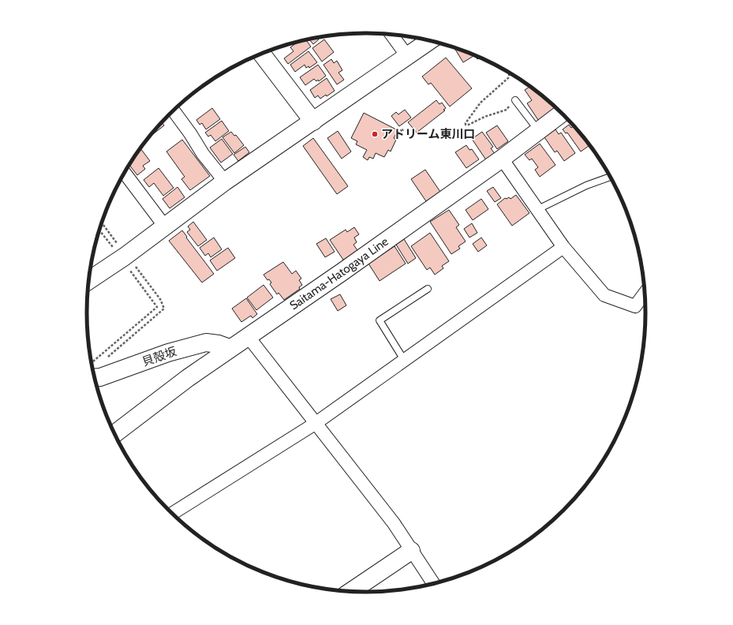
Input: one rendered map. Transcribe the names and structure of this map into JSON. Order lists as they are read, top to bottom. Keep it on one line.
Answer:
{"streets":{"main road":["Saitama-Hatogaya Line","貝殻坂"]},"crossings":[["Saitama-Hatogaya Line","貝殻坂"]],"places":["アドリーム東川口"]}
